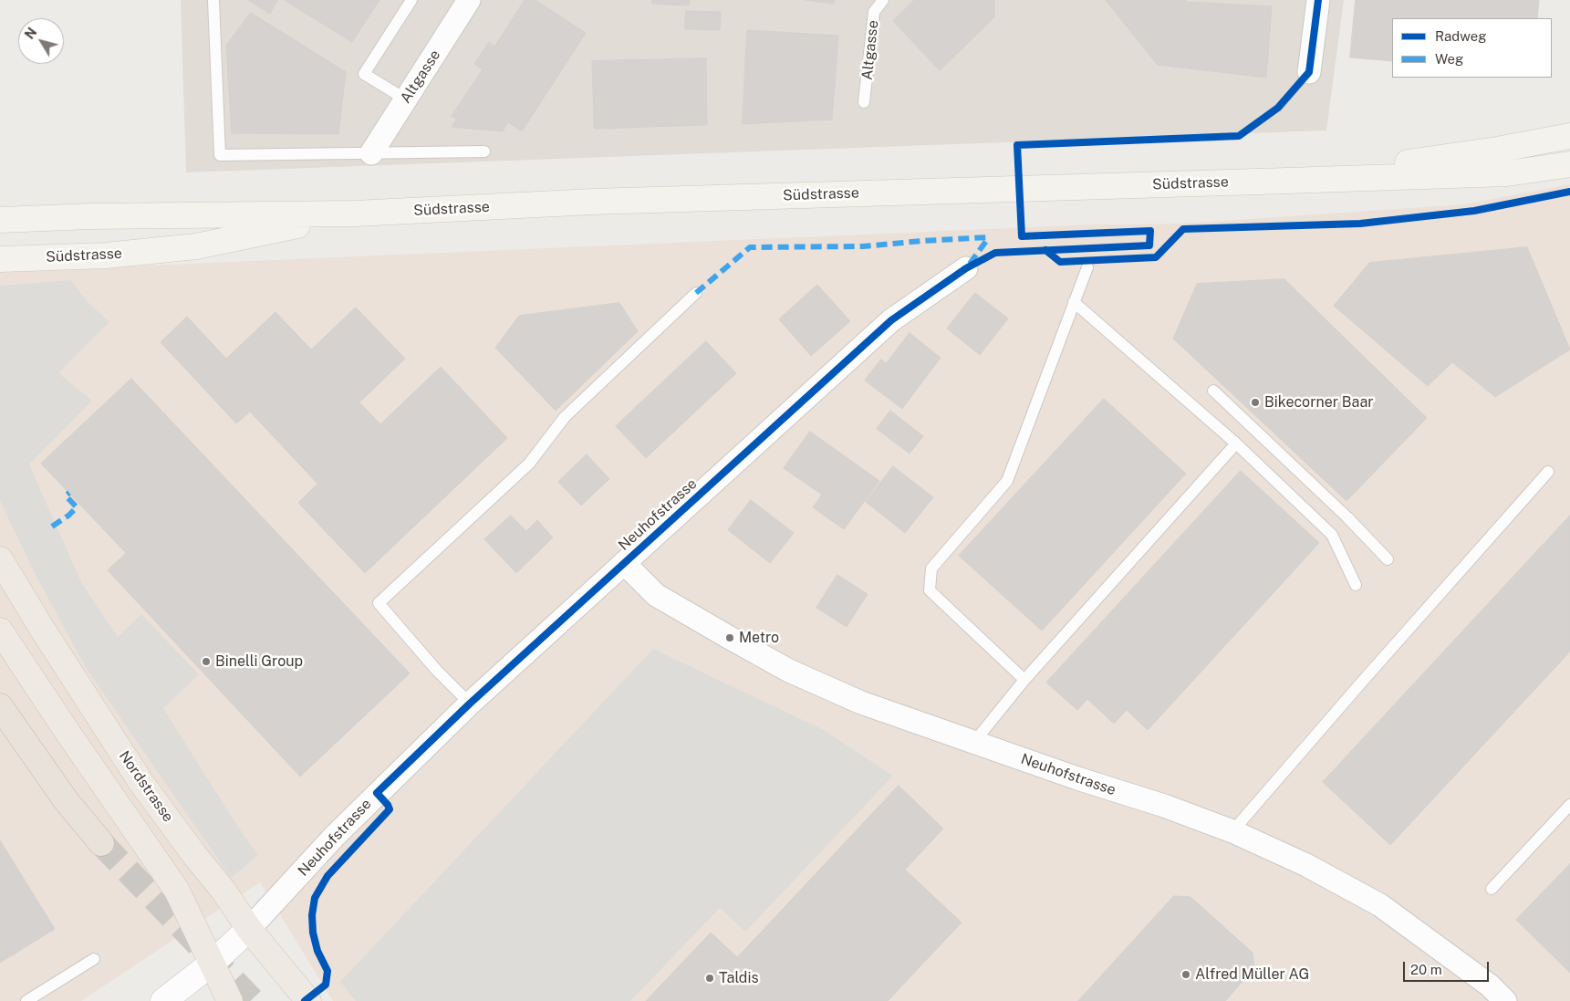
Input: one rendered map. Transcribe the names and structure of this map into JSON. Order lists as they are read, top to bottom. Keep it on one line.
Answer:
{"streets":{"main road":["Südstrasse","Nordstrasse"],"street":["Altgasse","Neuhofstrasse"]},"crossings":[["Neuhofstrasse","Nordstrasse"]],"places":["Bikecorner Baar","Metro","Binelli Group","Alfred Müller AG","Taldis"],"legend":["Radweg","Weg"],"scale_bar":"20 m","north":"top left"}
